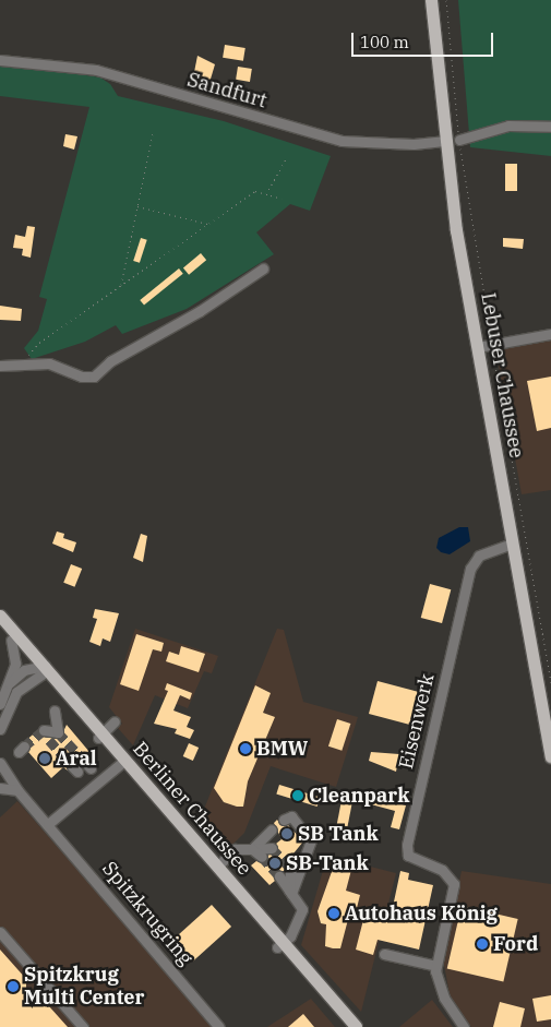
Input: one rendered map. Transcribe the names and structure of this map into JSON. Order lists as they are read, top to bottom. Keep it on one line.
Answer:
{"streets":{"main road":["Lebuser Chaussee","Berliner Chaussee"],"street":["Sandfurt","Eisenwerk","Spitzkrugring"]},"crossings":[["Sandfurt","Lebuser Chaussee"],["Lebuser Chaussee","Eisenwerk"]],"places":["BMW","Aral","Cleanpark","SB Tank","SB-Tank","Autohaus König","Ford","Spitzkrug Multi Center"],"scale_bar":"100 m"}
